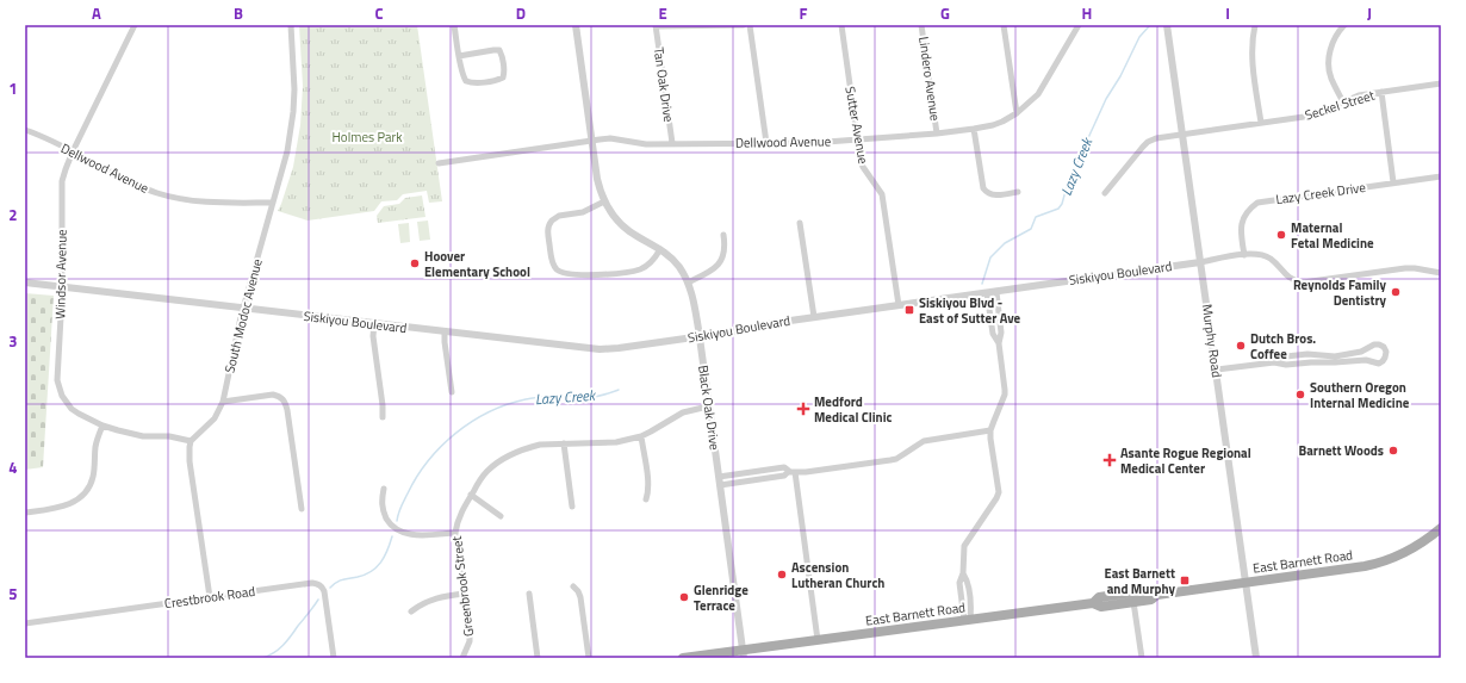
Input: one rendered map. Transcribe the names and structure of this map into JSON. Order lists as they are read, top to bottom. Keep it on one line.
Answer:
{"streets":{"main road":["East Barnett Road"],"street":["Lindero Avenue","Tan Oak Drive","Seckel Street","Sutter Avenue","Dellwood Avenue","Lazy Creek Drive","Siskiyou Boulevard","Windsor Avenue","South Modoc Avenue","Murphy Road","Black Oak Drive","Greenbrook Street","Crestbrook Road"]},"crossings":[["Lindero Avenue","Dellwood Avenue"],["Tan Oak Drive","Dellwood Avenue"],["Seckel Street","Murphy Road"],["Sutter Avenue","Dellwood Avenue"],["Sutter Avenue","Siskiyou Boulevard"],["Dellwood Avenue","Windsor Avenue"],["Dellwood Avenue","South Modoc Avenue"],["Dellwood Avenue","Black Oak Drive"],["Lazy Creek Drive","Siskiyou Boulevard"],["Siskiyou Boulevard","Windsor Avenue"],["Siskiyou Boulevard","South Modoc Avenue"],["Siskiyou Boulevard","Murphy Road"],["Siskiyou Boulevard","Black Oak Drive"],["Windsor Avenue","South Modoc Avenue"],["Murphy Road","East Barnett Road"],["Black Oak Drive","East Barnett Road"],["Black Oak Drive","Greenbrook Street"]],"water":["Lazy Creek"],"parks":["Holmes Park"],"places":{"other":["Maternal Fetal Medicine","Hoover Elementary School","Reynolds Family Dentistry","Dutch Bros. Coffee","Southern Oregon Internal Medicine","Barnett Woods","Ascension Lutheran Church","Glenridge Terrace"],"transit":["Siskiyou Blvd - East of Sutter Ave","East Barnett and Murphy"],"health":["Medford Medical Clinic","Asante Rogue Regional Medical Center"]},"grid":{"columns":["A","B","C","D","E","F","G","H","I","J"],"rows":["1","2","3","4","5"]}}
